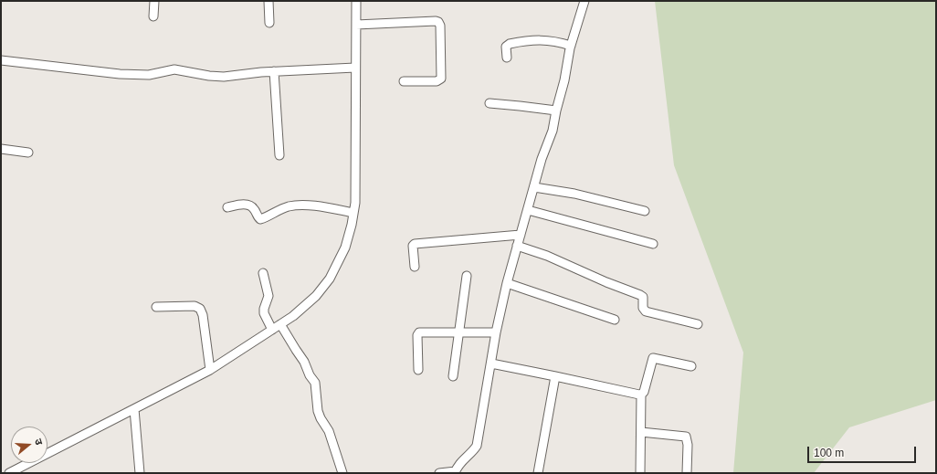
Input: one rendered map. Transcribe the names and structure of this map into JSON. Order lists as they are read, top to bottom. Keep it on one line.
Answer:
{"scale_bar":"100 m","north":"right"}
